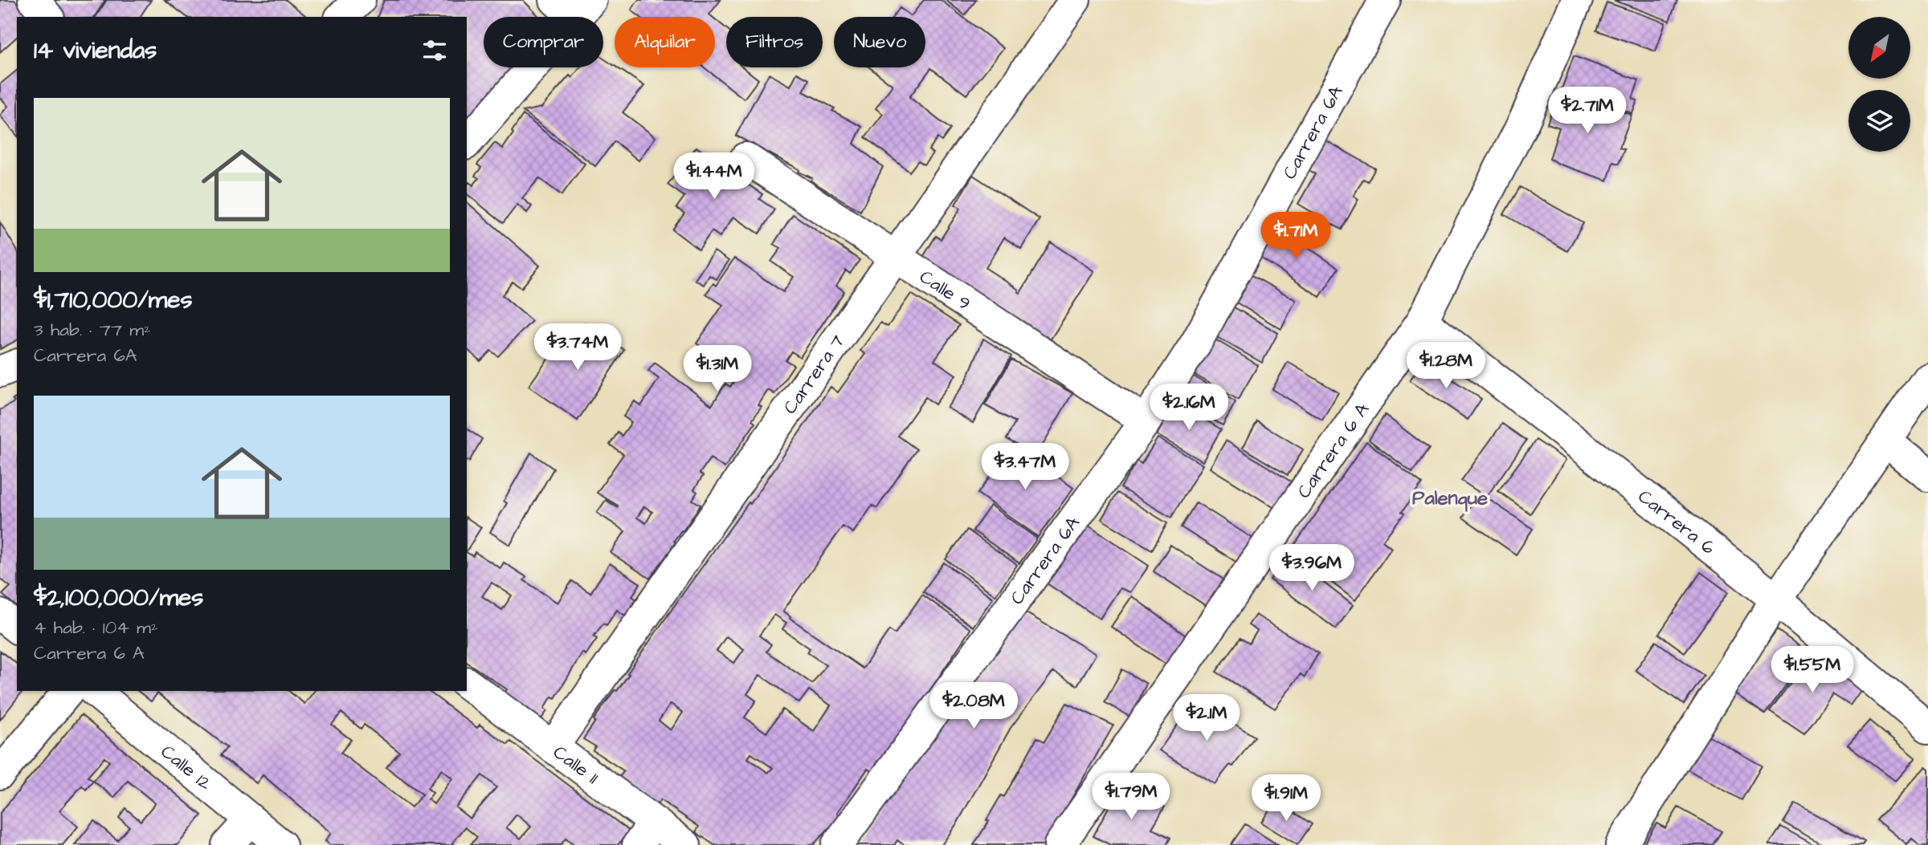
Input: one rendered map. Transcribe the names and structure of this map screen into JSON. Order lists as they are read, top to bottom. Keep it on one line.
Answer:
{"streets":{"street":["Carrera 6A","Calle 9","Carrera 7","Carrera 6 A","Carrera 6","Calle 11","Calle 12"]},"crossings":[["Carrera 6A","Calle 9"],["Calle 9","Carrera 7"],["Carrera 7","Calle 11"],["Carrera 6 A","Carrera 6"]],"districts":["Palenque"],"north":"bottom left","page":{"chip":["Comprar","Alquilar","Filtros","Nuevo"],"heading":"14 viviendas","list":[{"name":"$1,710,000/mes","note":"3 hab. · 77 m² · Carrera 6A"},{"name":"$2,100,000/mes","note":"4 hab. · 104 m² · Carrera 6 A"}],"price":["$2.71M","$1.44M","$1.71M","$3.74M","$1.28M","$1.31M","$2.16M","$3.47M","$3.96M","$1.55M","$2.08M","$2.1M","$1.79M","$1.91M"]}}
